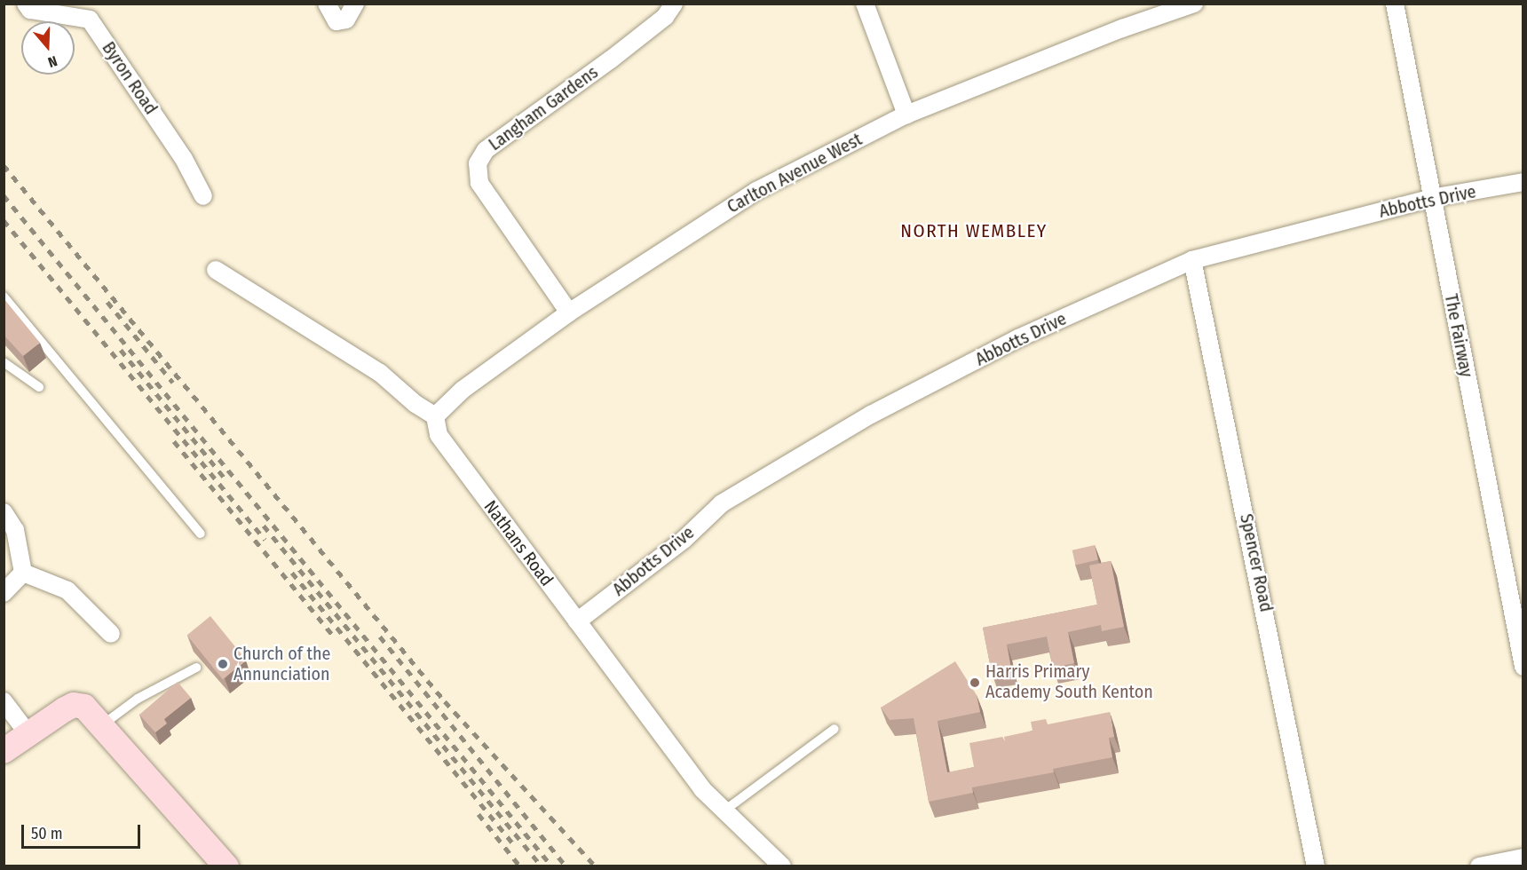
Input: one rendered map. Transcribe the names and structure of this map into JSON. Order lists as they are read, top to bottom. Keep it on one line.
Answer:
{"streets":{"street":["Byron Road","Langham Gardens","Carlton Avenue West","Abbotts Drive","The Fairway","Nathans Road","Spencer Road"]},"crossings":[["Langham Gardens","Carlton Avenue West"],["Carlton Avenue West","Nathans Road"],["Abbotts Drive","The Fairway"],["Abbotts Drive","Nathans Road"],["Abbotts Drive","Spencer Road"]],"districts":["NORTH WEMBLEY"],"places":["Church of the Annunciation","Harris Primary Academy South Kenton"],"scale_bar":"50 m","north":"bottom"}
